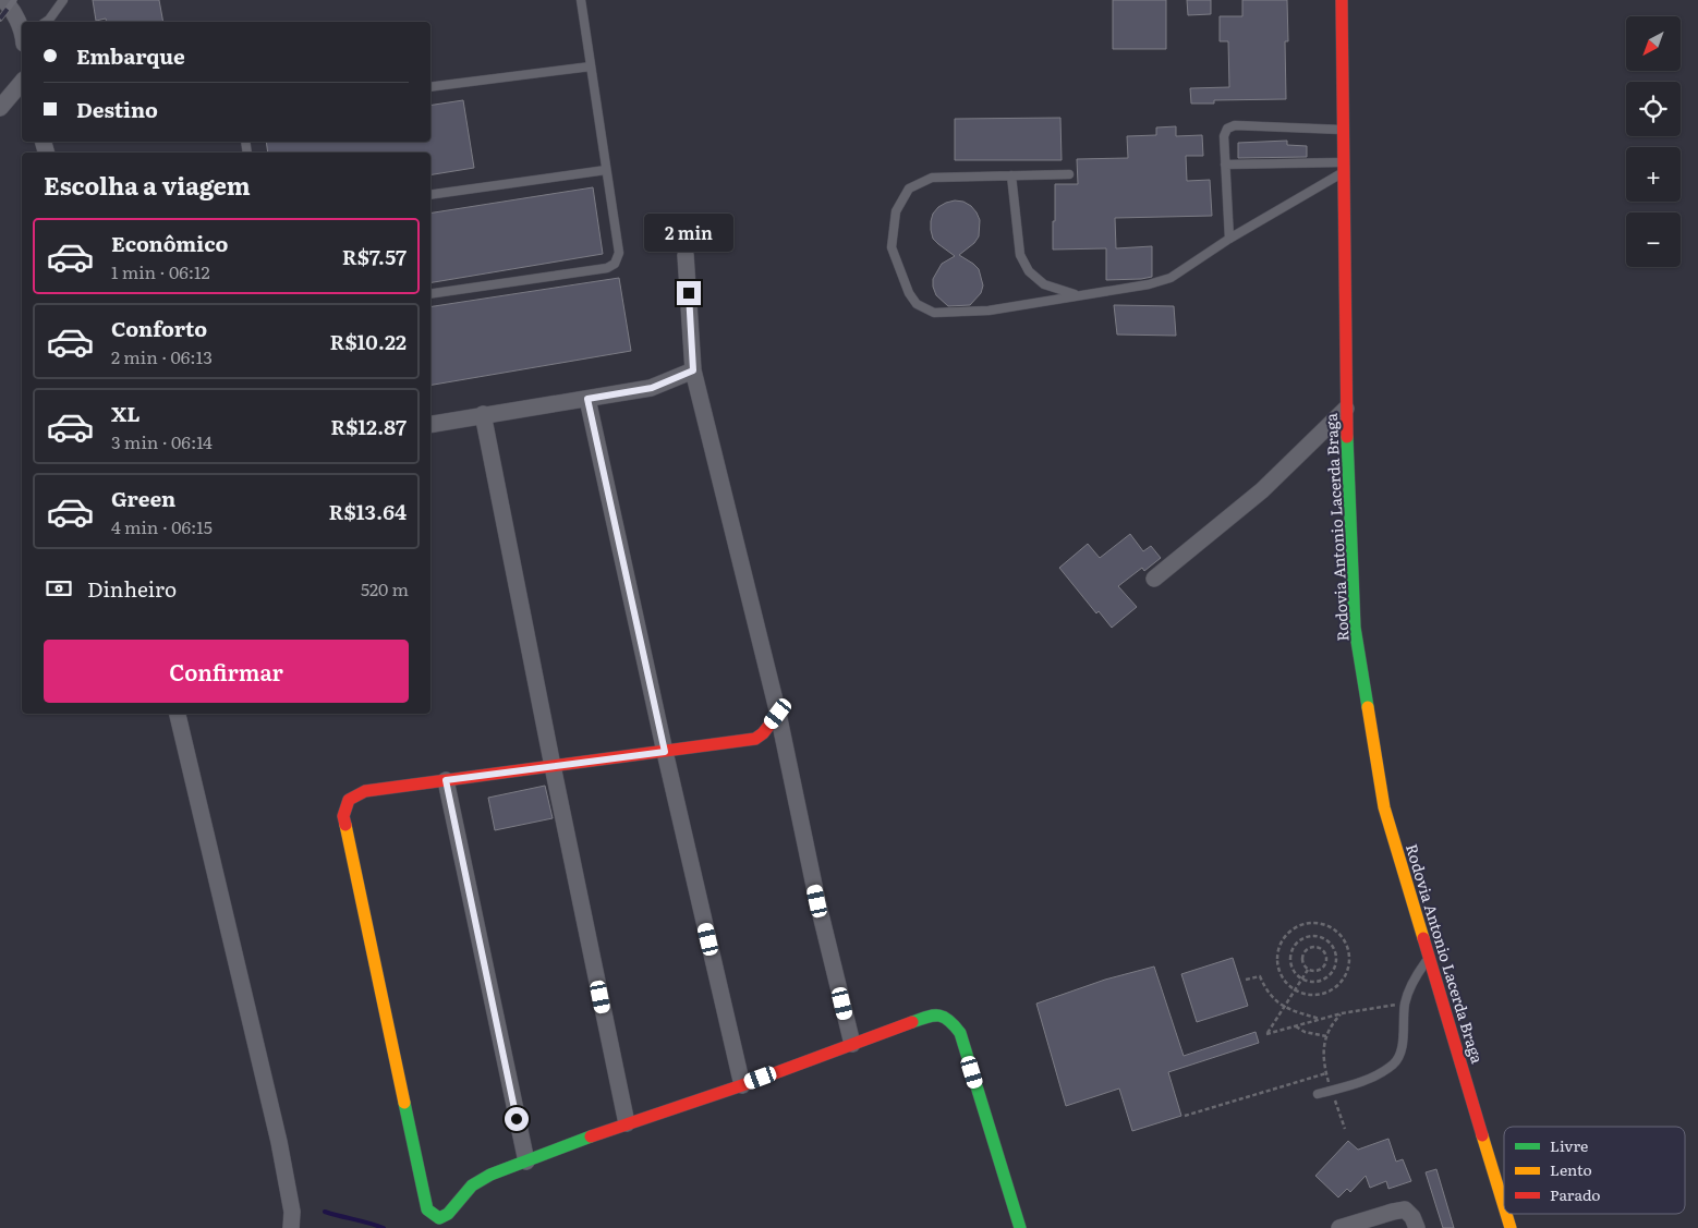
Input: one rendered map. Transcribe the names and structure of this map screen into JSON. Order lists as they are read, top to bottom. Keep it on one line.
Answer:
{"streets":{"street":["Rodovia Antonio Lacerda Braga"]},"legend":["Livre","Lento","Parado"],"north":"bottom left","page":{"map_buttons":["+","−"],"banner":["Embarque","Destino"],"heading":"Escolha a viagem","bubble":"2 min","list":[{"name":"Econômico","note":"1 min · 06:12","value":"R$7.57"},{"name":"Conforto","note":"2 min · 06:13","value":"R$10.22"},{"name":"XL","note":"3 min · 06:14","value":"R$12.87"},{"name":"Green","note":"4 min · 06:15","value":"R$13.64"}],"pay":["Dinheiro","520 m"],"buttons":"Confirmar"}}
